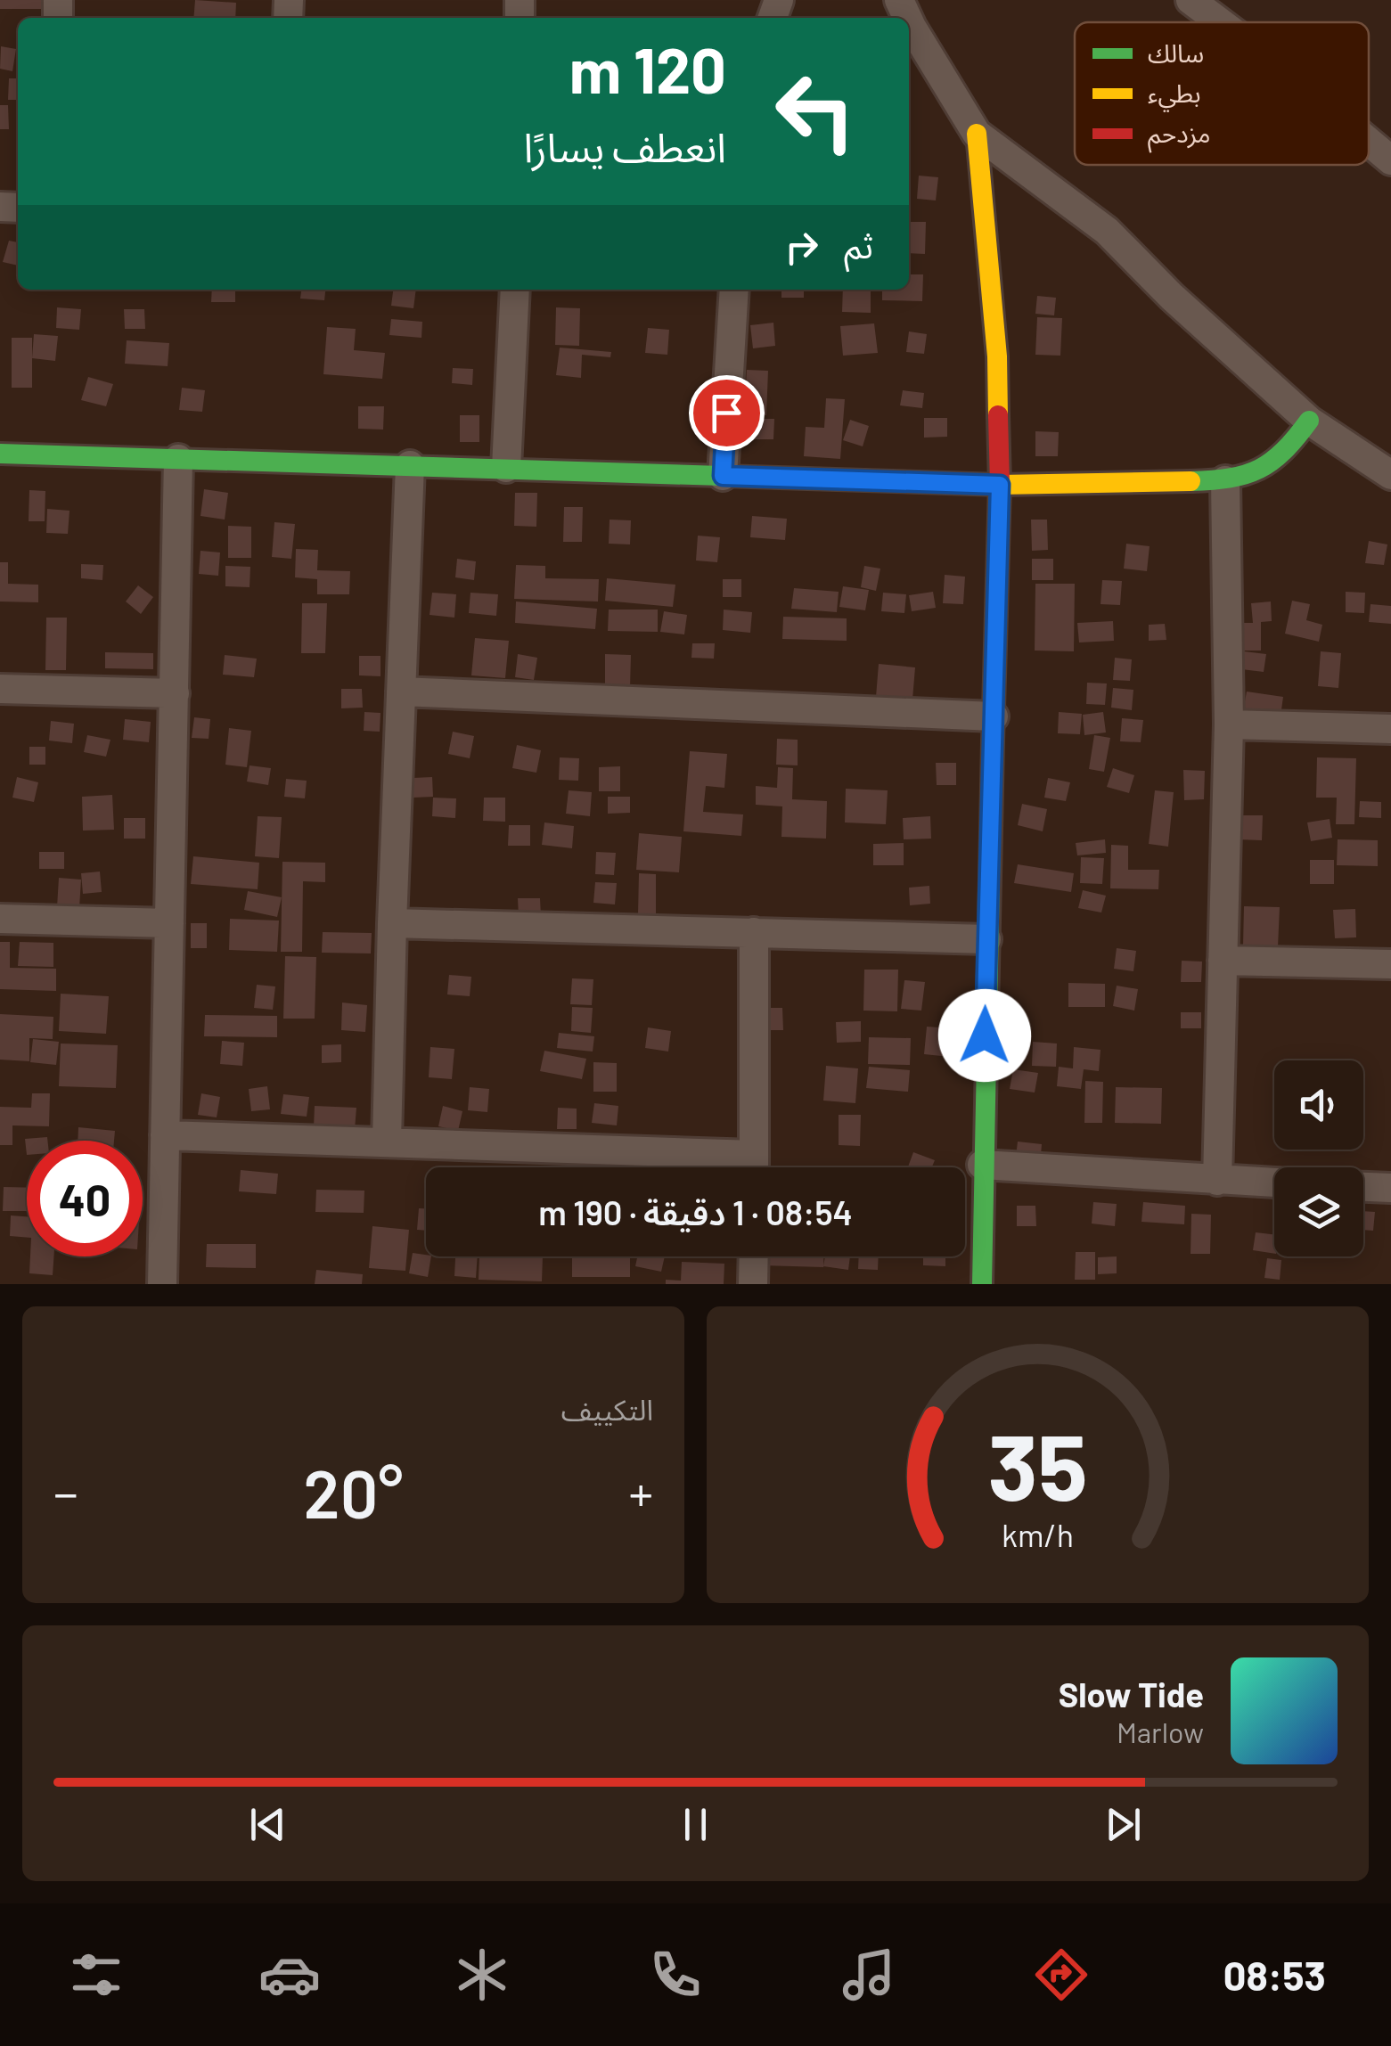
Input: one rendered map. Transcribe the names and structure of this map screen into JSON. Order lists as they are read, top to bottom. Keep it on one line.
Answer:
{"legend":["سالك","بطيء","مزدحم"],"page":{"turn":["120 m","انعطف يسارًا"],"then":"ثم","limit":"40","trip":"08:54 · 1 دقيقة · 190 m","tile":"التكييف","heat":["−","20°","+"],"song":["Slow Tide","Marlow"],"tabs":"08:53","gauge":["35","km/h"]}}
